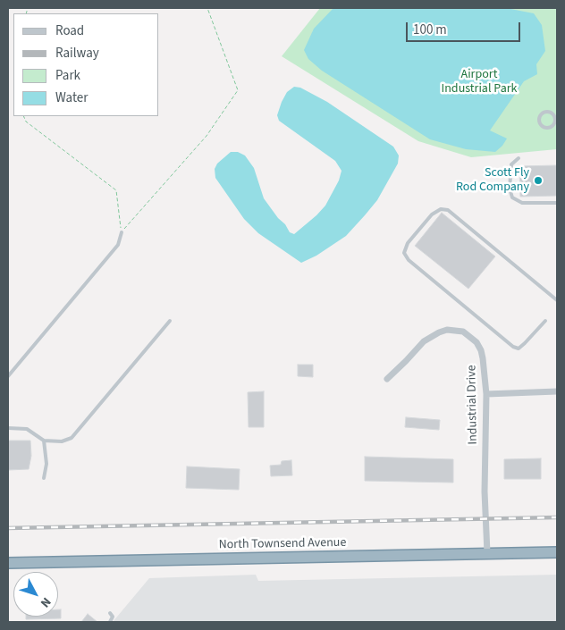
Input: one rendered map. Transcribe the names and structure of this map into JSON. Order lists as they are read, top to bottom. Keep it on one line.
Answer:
{"streets":{"highway":["North Townsend Avenue"],"street":["Industrial Drive"]},"crossings":[["Industrial Drive","North Townsend Avenue"]],"parks":["Airport Industrial Park"],"places":["Scott Fly Rod Company"],"legend":["Road","Railway","Park","Water"],"scale_bar":"100 m","north":"bottom right"}
